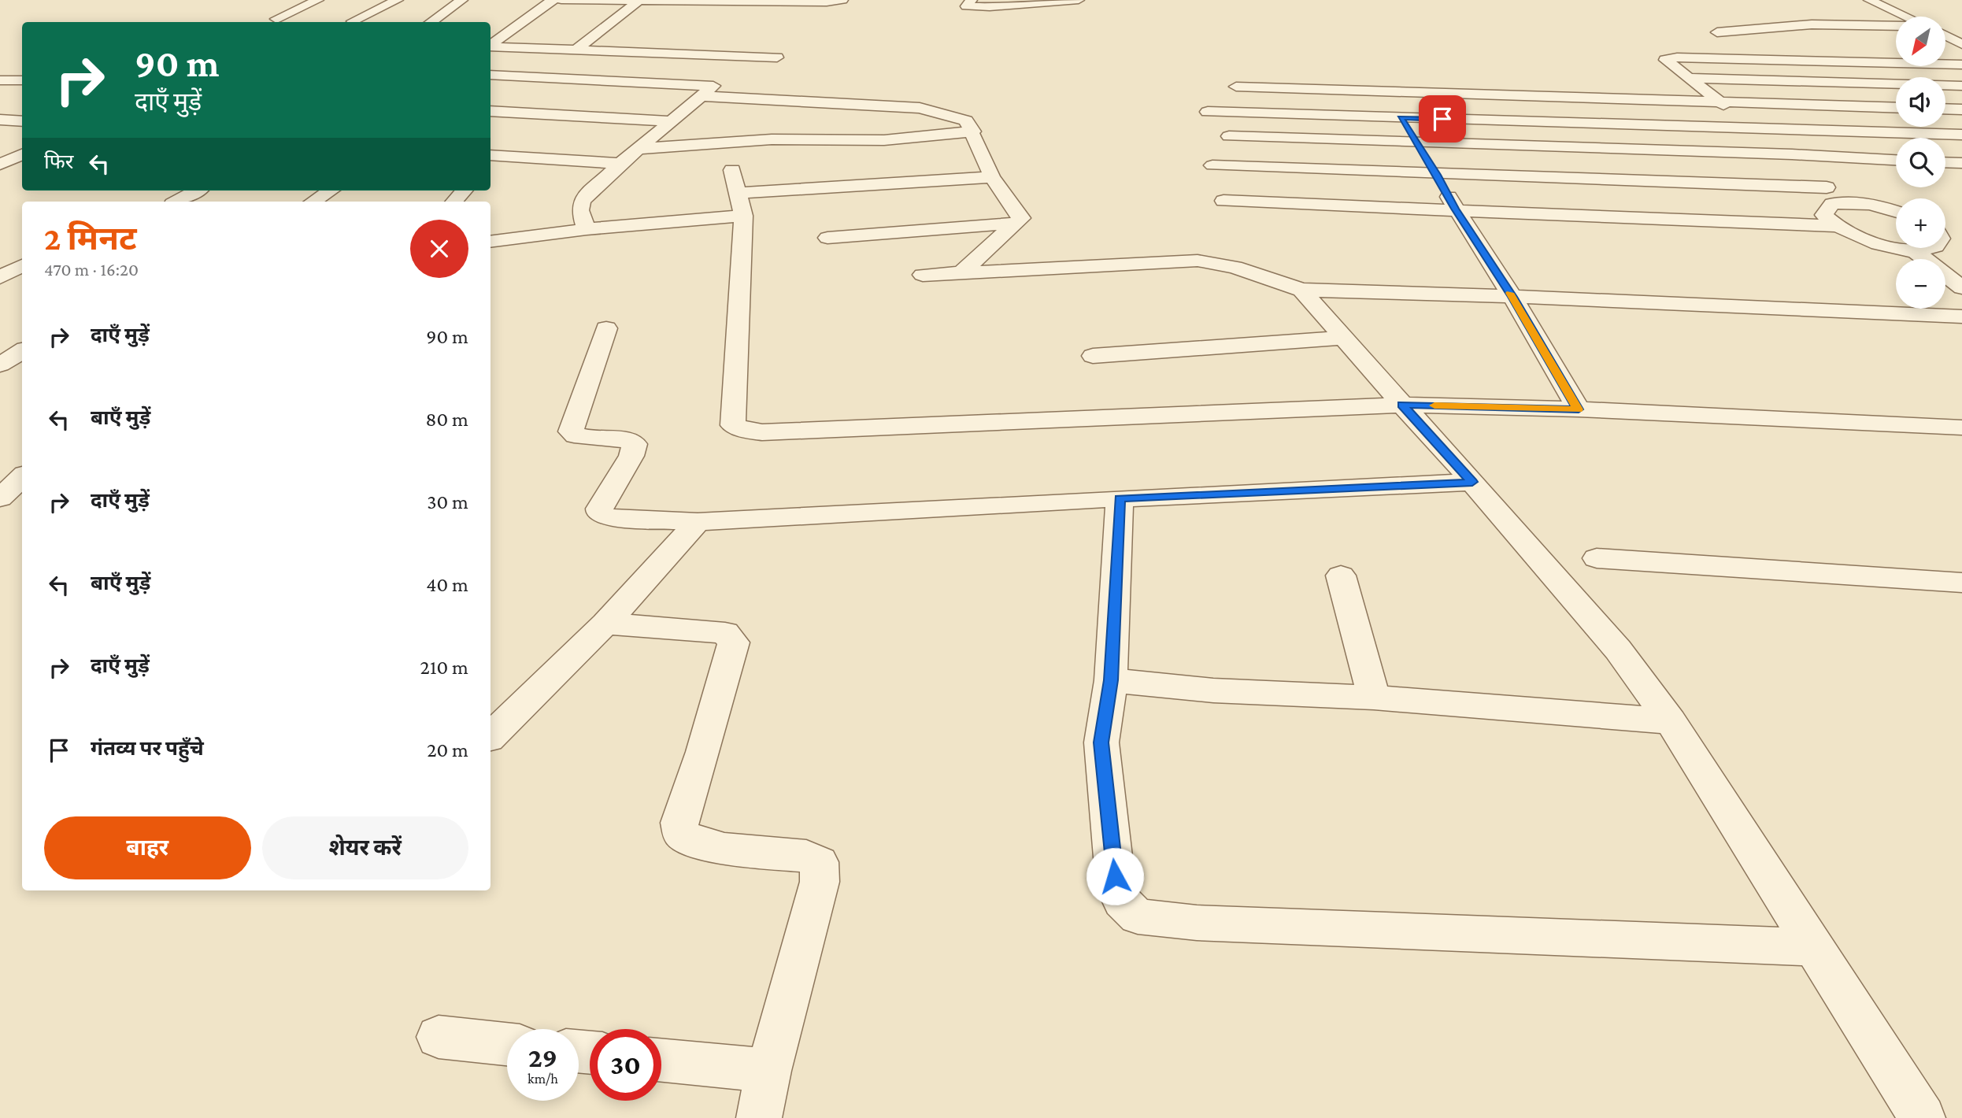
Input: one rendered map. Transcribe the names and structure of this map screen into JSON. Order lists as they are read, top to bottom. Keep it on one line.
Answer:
{"north":"bottom left","page":{"map_buttons":["+","−"],"turn":["90 m","दाएँ मुड़ें"],"then":"फिर","heading":["2 मिनट","470 m · 16:20"],"list":[{"name":"दाएँ मुड़ें","value":"90 m"},{"name":"बाएँ मुड़ें","value":"80 m"},{"name":"दाएँ मुड़ें","value":"30 m"},{"name":"बाएँ मुड़ें","value":"40 m"},{"name":"दाएँ मुड़ें","value":"210 m"},{"name":"गंतव्य पर पहुँचे","value":"20 m"}],"buttons":["बाहर","शेयर करें"],"speed":"29 km/h","limit":"30"}}
